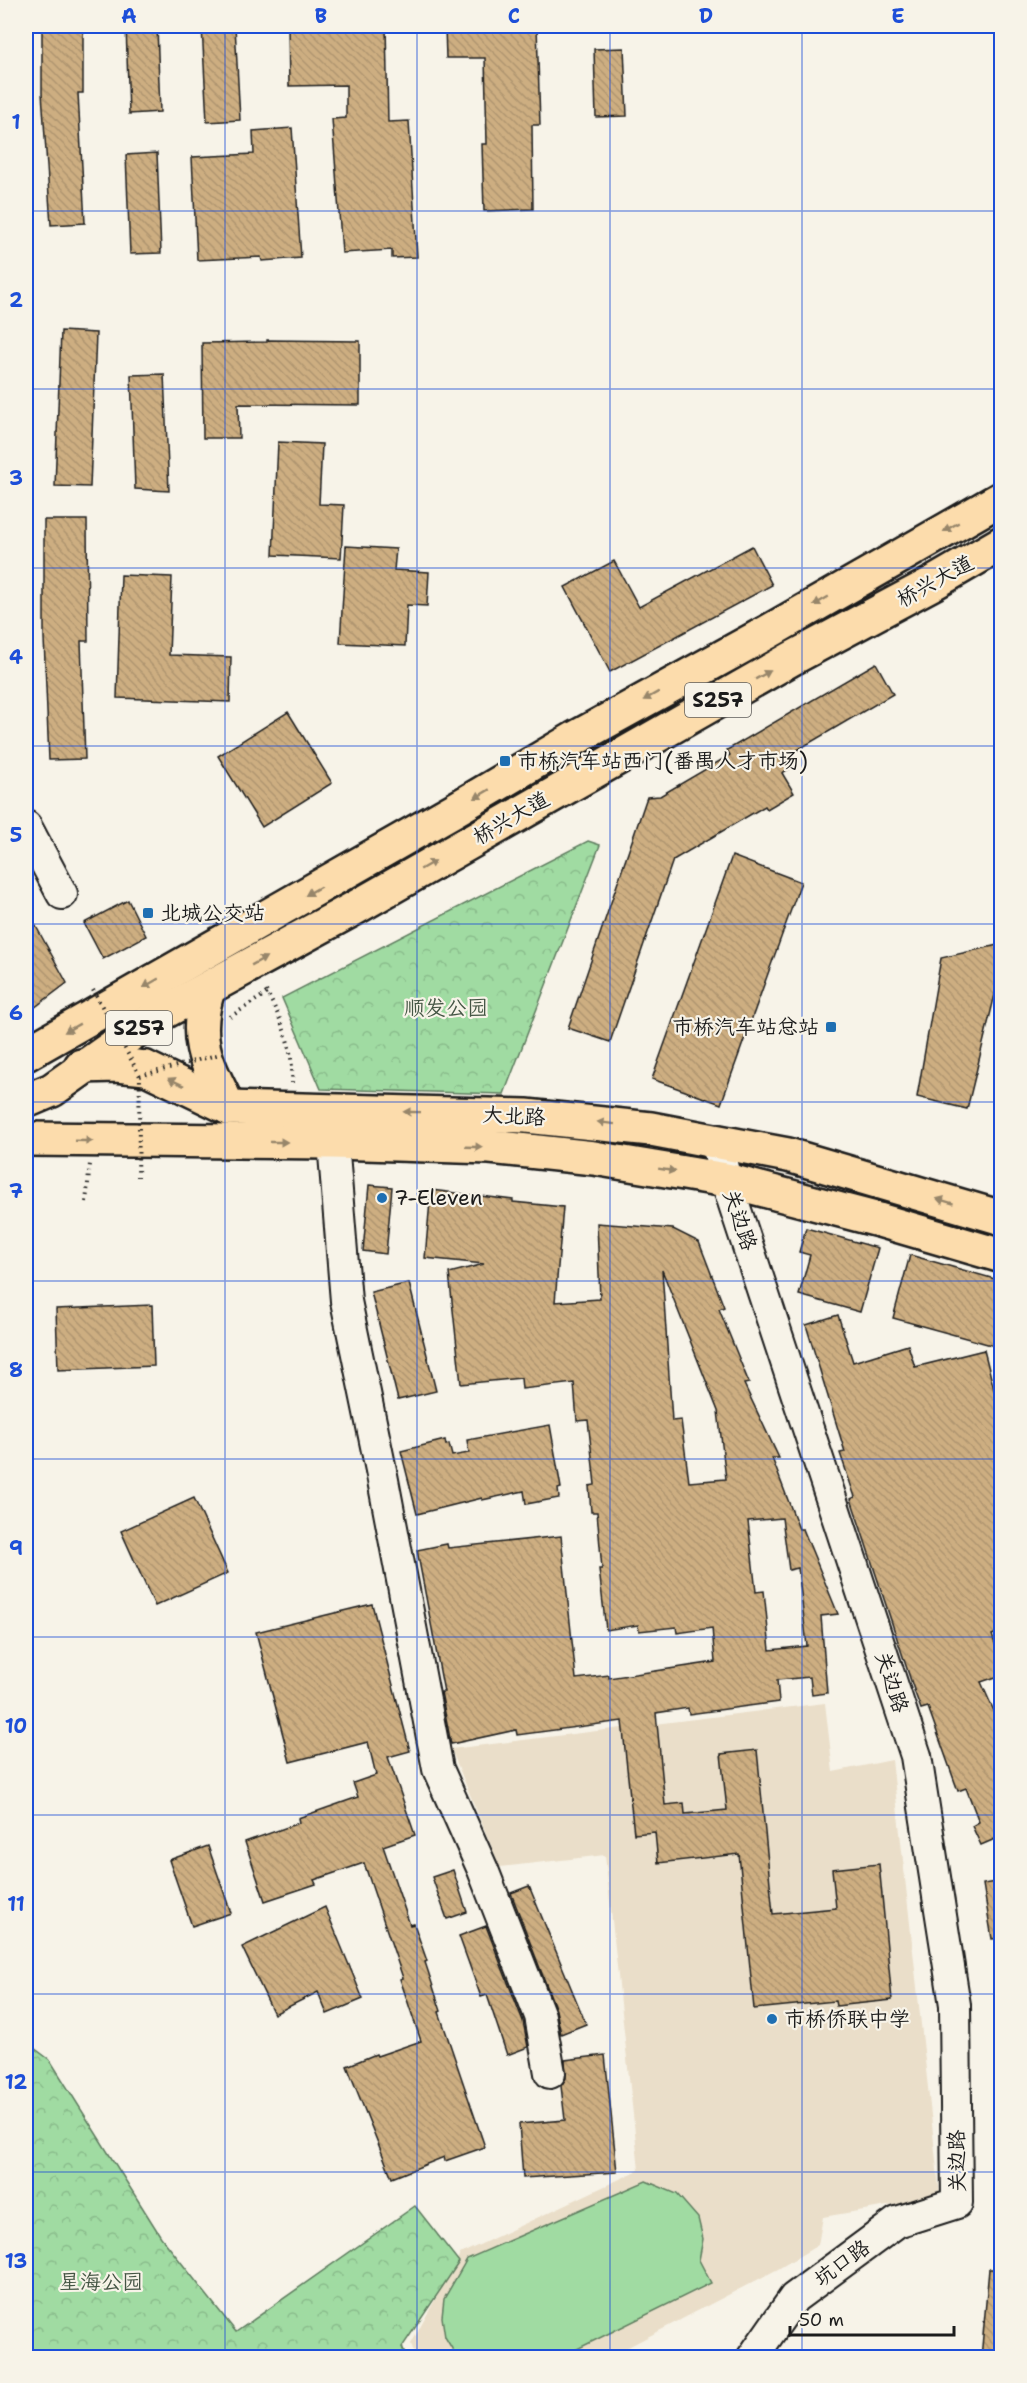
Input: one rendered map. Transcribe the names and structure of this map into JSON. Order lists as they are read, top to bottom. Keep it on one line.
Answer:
{"streets":{"main road":["桥兴大道","S257","大北路"],"street":["关边路","坑口路"]},"crossings":[["桥兴大道","大北路"],["大北路","关边路"],["关边路","坑口路"]],"parks":["顺发公园","星海公园"],"places":{"transit":["市桥汽车站西门(番禺人才市场)","北城公交站","市桥汽车站总站"],"other":["7-Eleven","市桥侨联中学"]},"scale_bar":"50 m","grid":{"columns":["A","B","C","D","E"],"rows":["1","2","3","4","5","6","7","8","9","10","11","12","13"]}}
